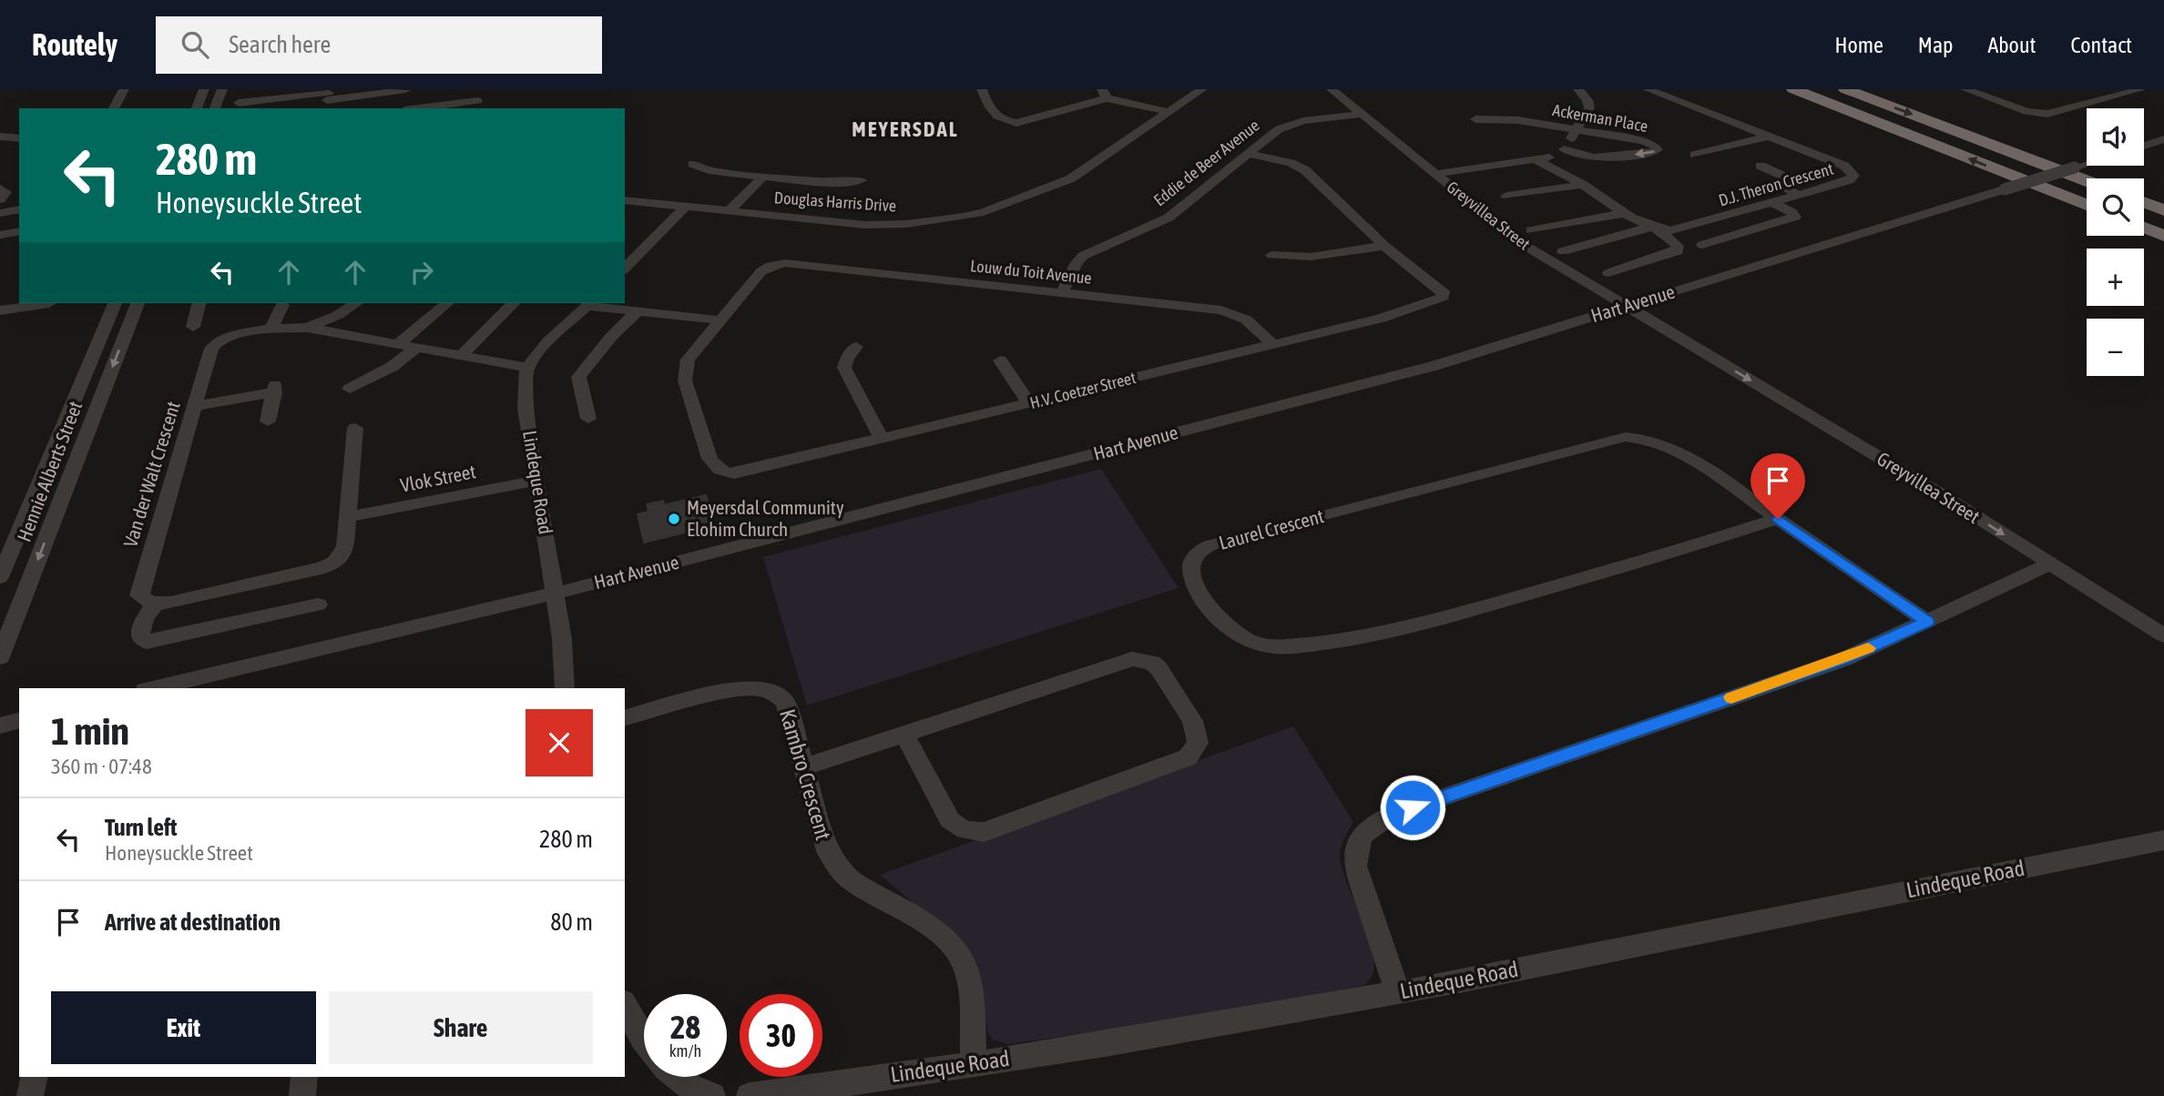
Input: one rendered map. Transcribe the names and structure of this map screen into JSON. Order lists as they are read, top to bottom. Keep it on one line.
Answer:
{"streets":{"street":["Ackerman Place","Eddie de Beer Avenue","D.J. Theron Crescent","Douglas Harris Drive","Greyvillea Street","Louw du Toit Avenue","Hart Avenue","H.V. Coetzer Street","Hennie Alberts Street","Van der Walt Crescent","Vlok Street","Lindeque Road","Laurel Crescent","Kambro Crescent"]},"crossings":[["Eddie de Beer Avenue","Greyvillea Street"],["Eddie de Beer Avenue","Louw du Toit Avenue"],["Eddie de Beer Avenue","H.V. Coetzer Street"],["Greyvillea Street","Hart Avenue"],["Louw du Toit Avenue","H.V. Coetzer Street"],["Hart Avenue","Lindeque Road"],["Van der Walt Crescent","Lindeque Road"],["Vlok Street","Lindeque Road"],["Lindeque Road","Kambro Crescent"]],"districts":["MEYERSDAL"],"places":["Meyersdal Community Elohim Church"],"page":{"header":"Routely","search":"Search here","nav":["Home","Map","About","Contact"],"map_buttons":["+","−"],"turn":["280 m","Honeysuckle Street"],"heading":["1 min","360 m · 07:48"],"list":[{"name":"Turn left","note":"Honeysuckle Street","value":"280 m"},{"name":"Arrive at destination","value":"80 m"}],"buttons":["Exit","Share"],"speed":"28 km/h","limit":"30"}}
